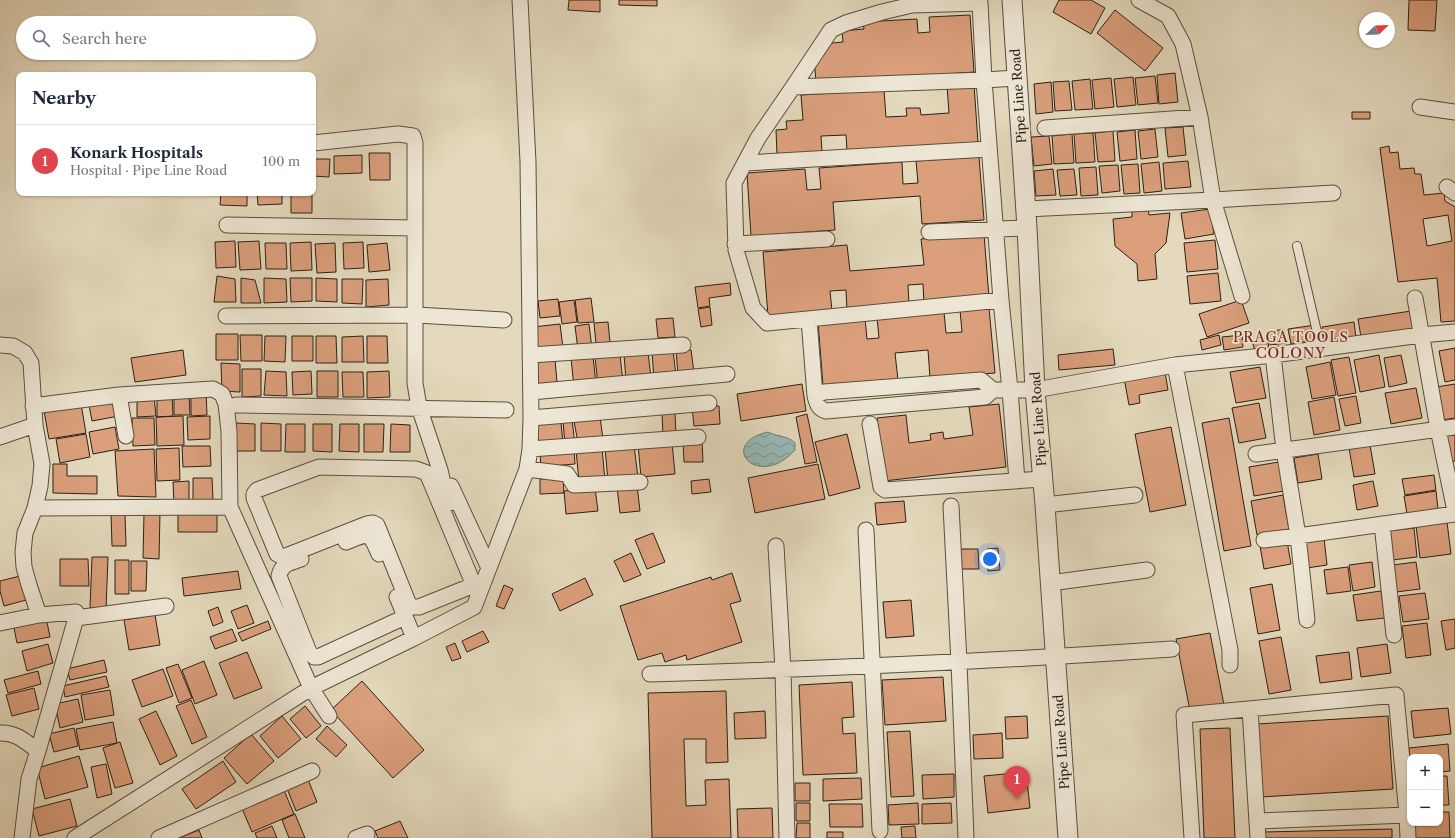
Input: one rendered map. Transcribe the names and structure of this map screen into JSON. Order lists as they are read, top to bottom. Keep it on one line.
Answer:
{"streets":{"street":["Pipe Line Road"]},"districts":["PRAGA TOOLS COLONY"],"north":"top right","page":{"search":"Search here","heading":"Nearby","list":[{"mark":"1","name":"Konark Hospitals","note":"Hospital · Pipe Line Road","value":"100 m"}],"map_buttons":["+","−"],"pins":"1"}}
